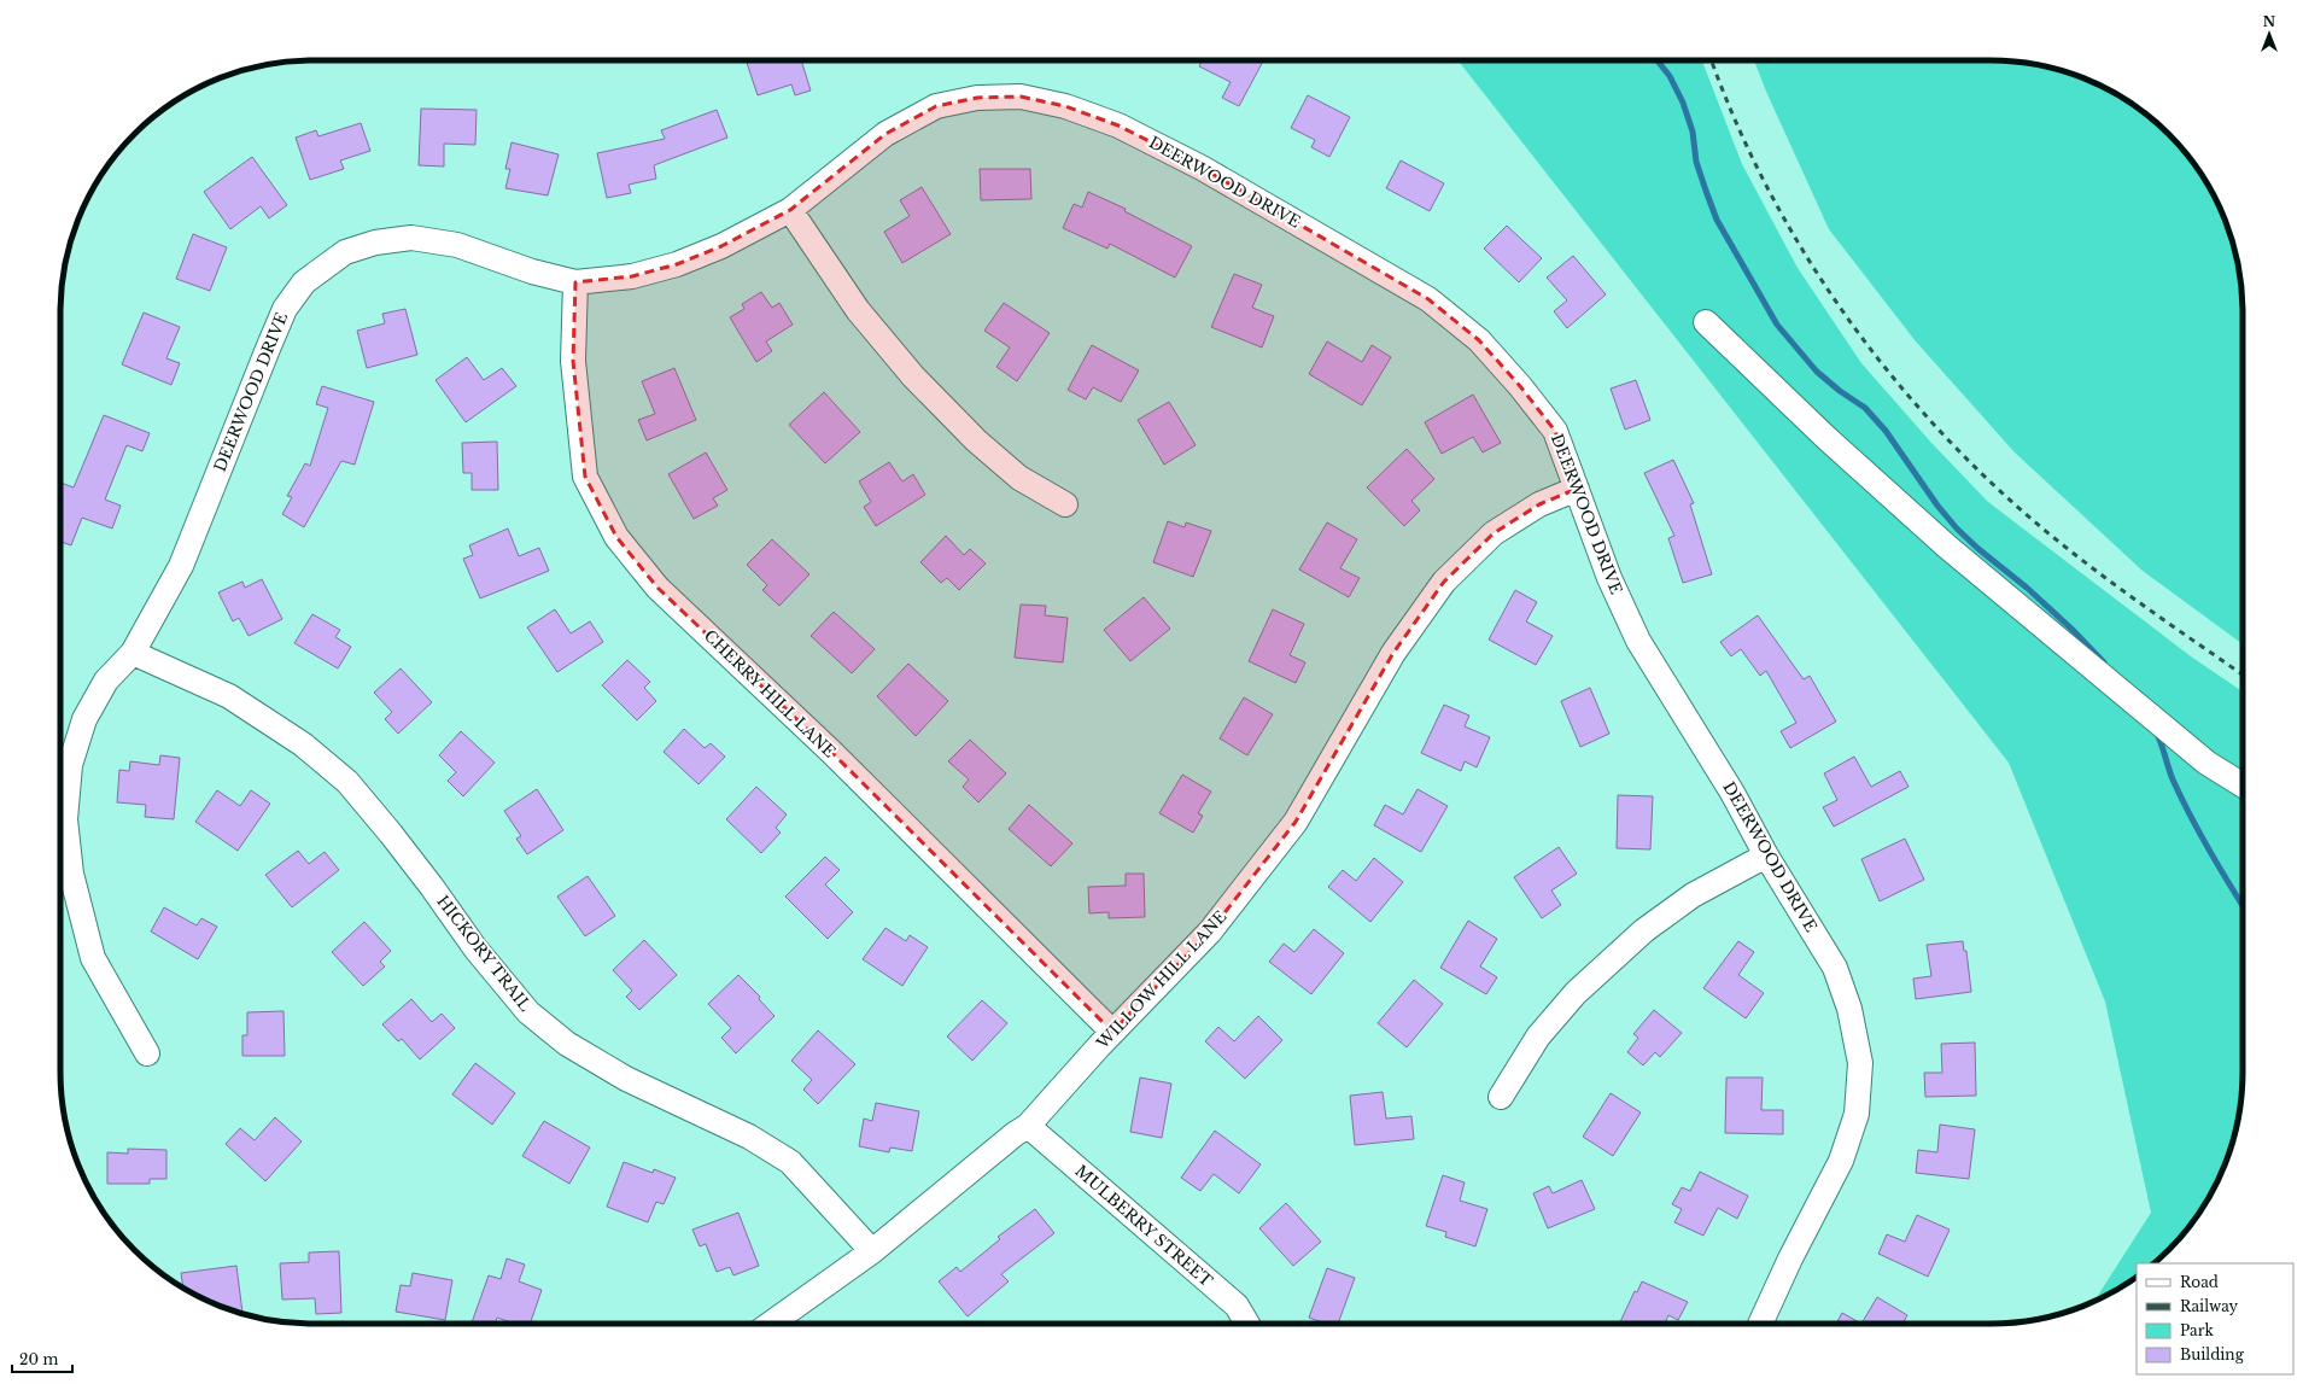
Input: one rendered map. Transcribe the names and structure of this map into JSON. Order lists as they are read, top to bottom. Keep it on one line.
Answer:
{"streets":{"street":["DEERWOOD DRIVE","CHERRY HILL LANE","HICKORY TRAIL","WILLOW HILL LANE","MULBERRY STREET"]},"crossings":[["DEERWOOD DRIVE","CHERRY HILL LANE"],["DEERWOOD DRIVE","HICKORY TRAIL"],["DEERWOOD DRIVE","WILLOW HILL LANE"],["CHERRY HILL LANE","WILLOW HILL LANE"],["HICKORY TRAIL","WILLOW HILL LANE"],["WILLOW HILL LANE","MULBERRY STREET"]],"legend":["Road","Railway","Park","Building"],"scale_bar":"20 m","north":"top"}
